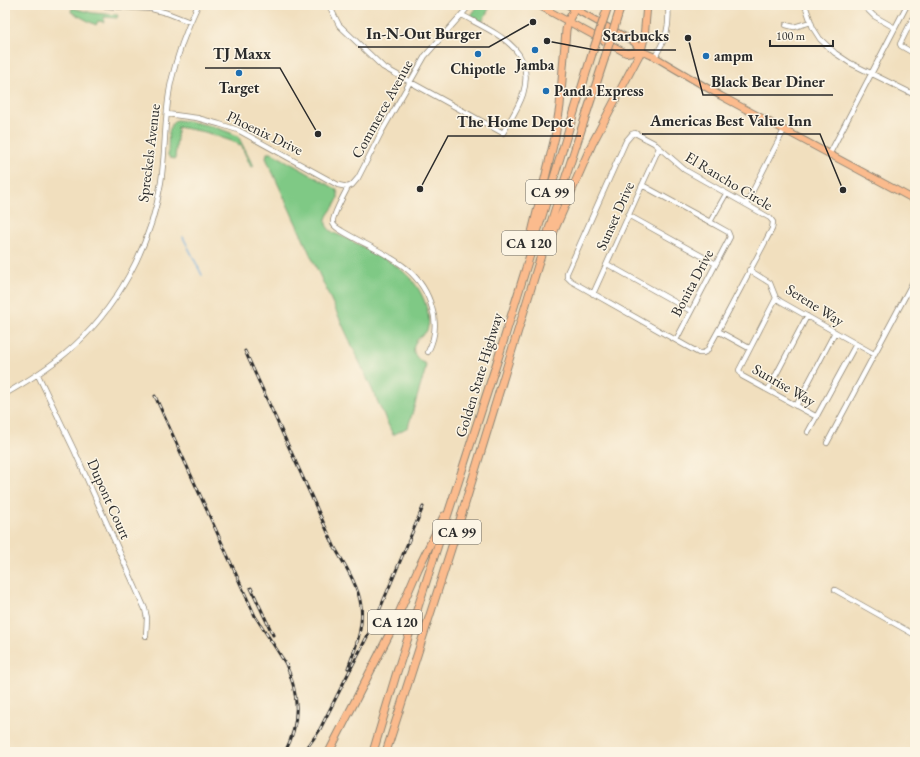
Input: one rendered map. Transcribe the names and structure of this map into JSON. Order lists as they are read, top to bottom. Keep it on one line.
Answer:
{"streets":{"highway":["CA 99","CA 120","Golden State Highway"],"street":["Commerce Avenue","Phoenix Drive","Spreckels Avenue","El Rancho Circle","Sunset Drive","Bonita Drive","Serene Way","Sunrise Way","Dupont Court"]},"crossings":[["Commerce Avenue","Phoenix Drive"],["Phoenix Drive","Spreckels Avenue"],["Spreckels Avenue","Dupont Court"],["El Rancho Circle","Sunset Drive"],["El Rancho Circle","Bonita Drive"],["El Rancho Circle","Serene Way"],["El Rancho Circle","Sunrise Way"],["CA 120","Golden State Highway"]],"places":["In-N-Out Burger","Black Bear Diner","Starbucks","Jamba","Chipotle","ampm","Target","Panda Express","TJ Maxx","The Home Depot","Americas Best Value Inn"],"scale_bar":"100 m"}
